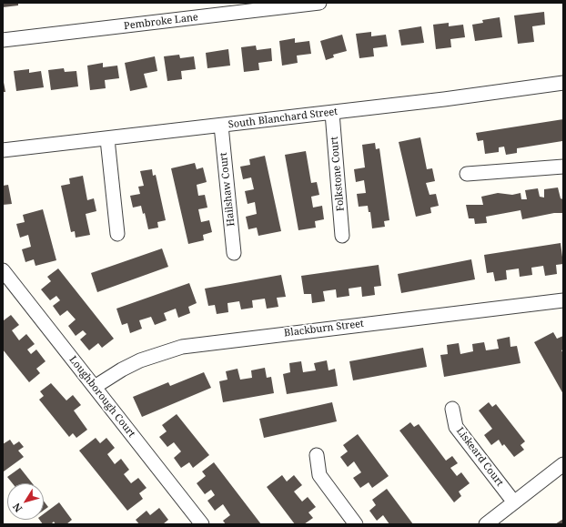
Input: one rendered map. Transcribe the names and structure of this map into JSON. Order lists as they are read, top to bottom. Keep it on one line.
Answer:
{"streets":{"street":["Pembroke Lane","South Blanchard Street","Folkstone Court","Hailshaw Court","Blackburn Street","Loughborough Court","Liskeard Court"]},"crossings":[["South Blanchard Street","Folkstone Court"],["South Blanchard Street","Hailshaw Court"],["Blackburn Street","Loughborough Court"]],"north":"bottom left"}
